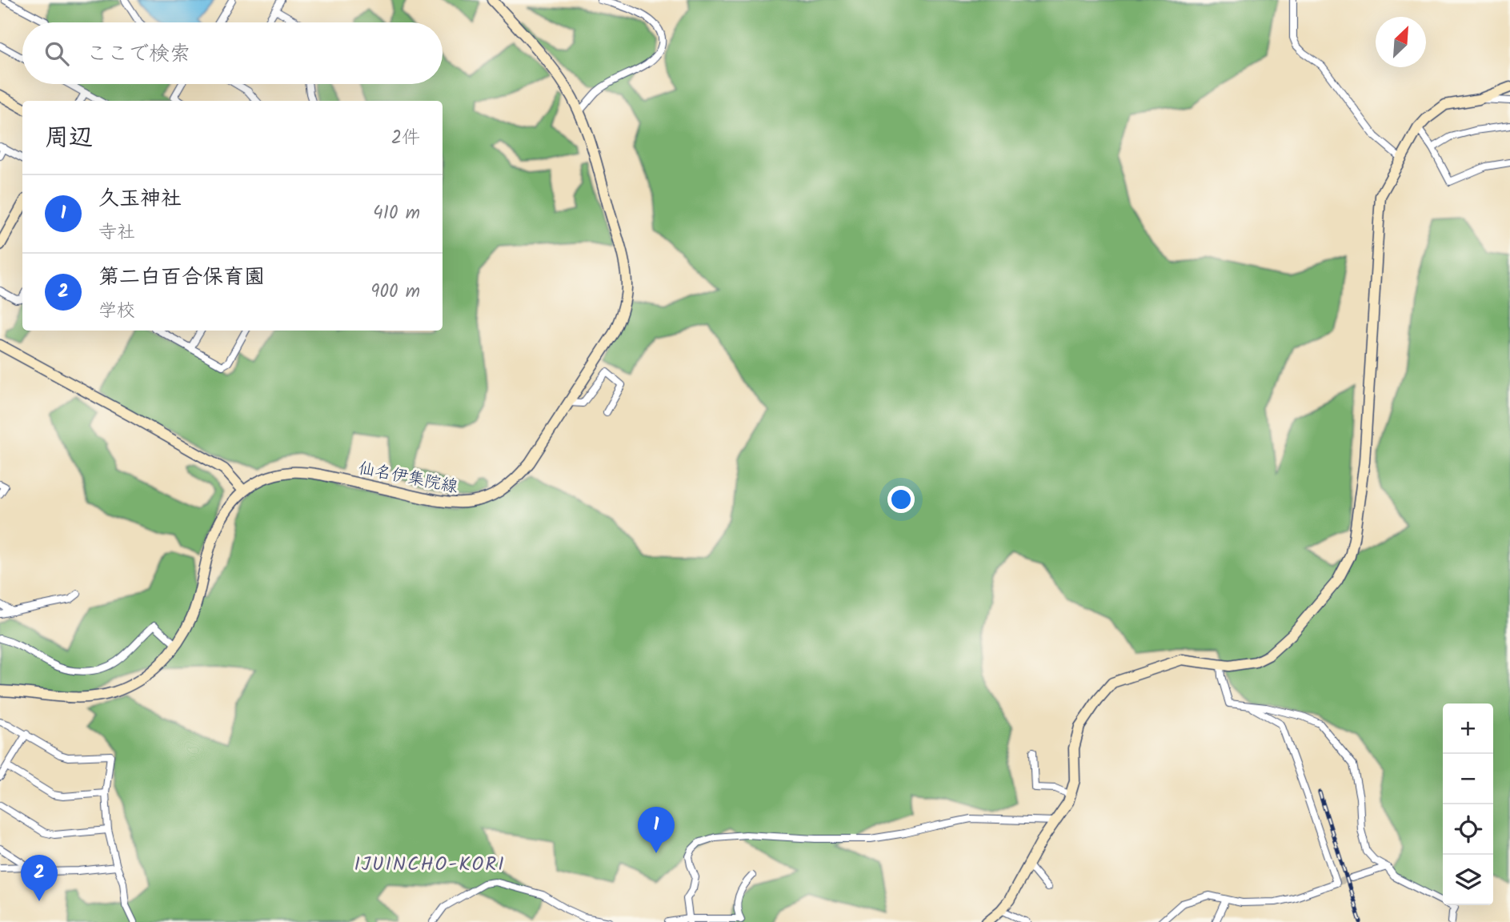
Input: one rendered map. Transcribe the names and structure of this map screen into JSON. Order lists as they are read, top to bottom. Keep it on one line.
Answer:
{"streets":{"street":["仙名伊集院線"]},"districts":["IJUINCHO-KORI"],"north":"top right","page":{"search":"ここで検索","heading":["周辺","2件"],"list":[{"mark":"1","name":"久玉神社","note":"寺社","value":"410 m"},{"mark":"2","name":"第二白百合保育園","note":"学校","value":"900 m"}],"map_buttons":["+","−"],"pins":["1","2"]}}
